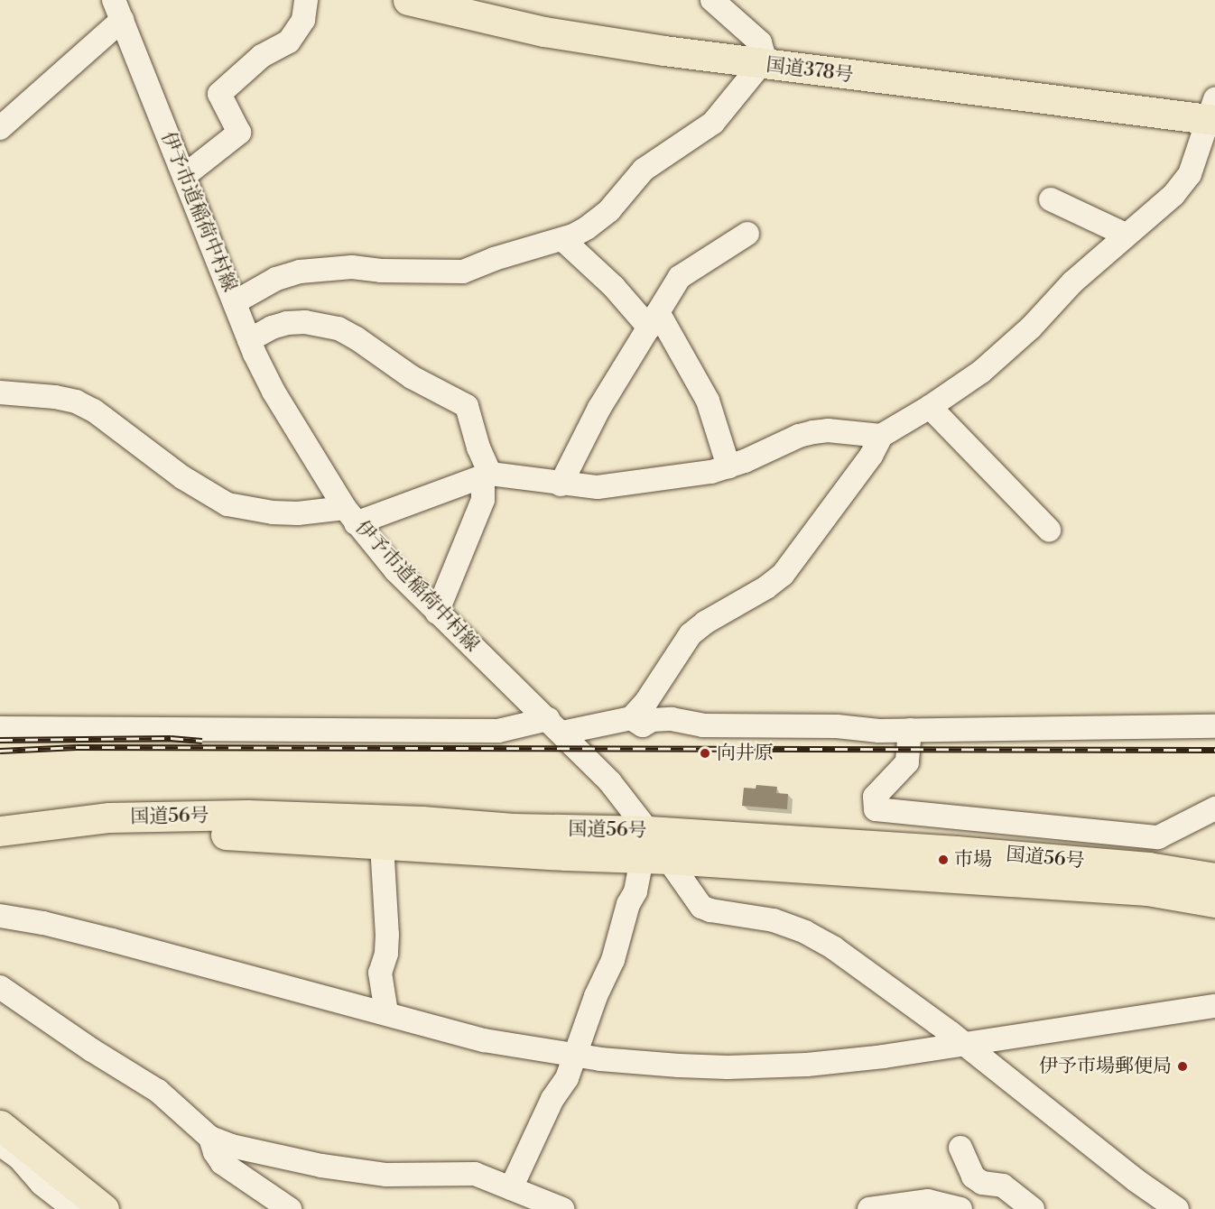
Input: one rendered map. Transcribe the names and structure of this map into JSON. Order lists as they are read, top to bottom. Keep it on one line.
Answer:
{"streets":{"highway":["国道378号","国道56号"],"street":["伊予市道稲荷中村線"]},"crossings":[["伊予市道稲荷中村線","国道56号"]],"places":["向井原","市場","伊予市場郵便局"]}
